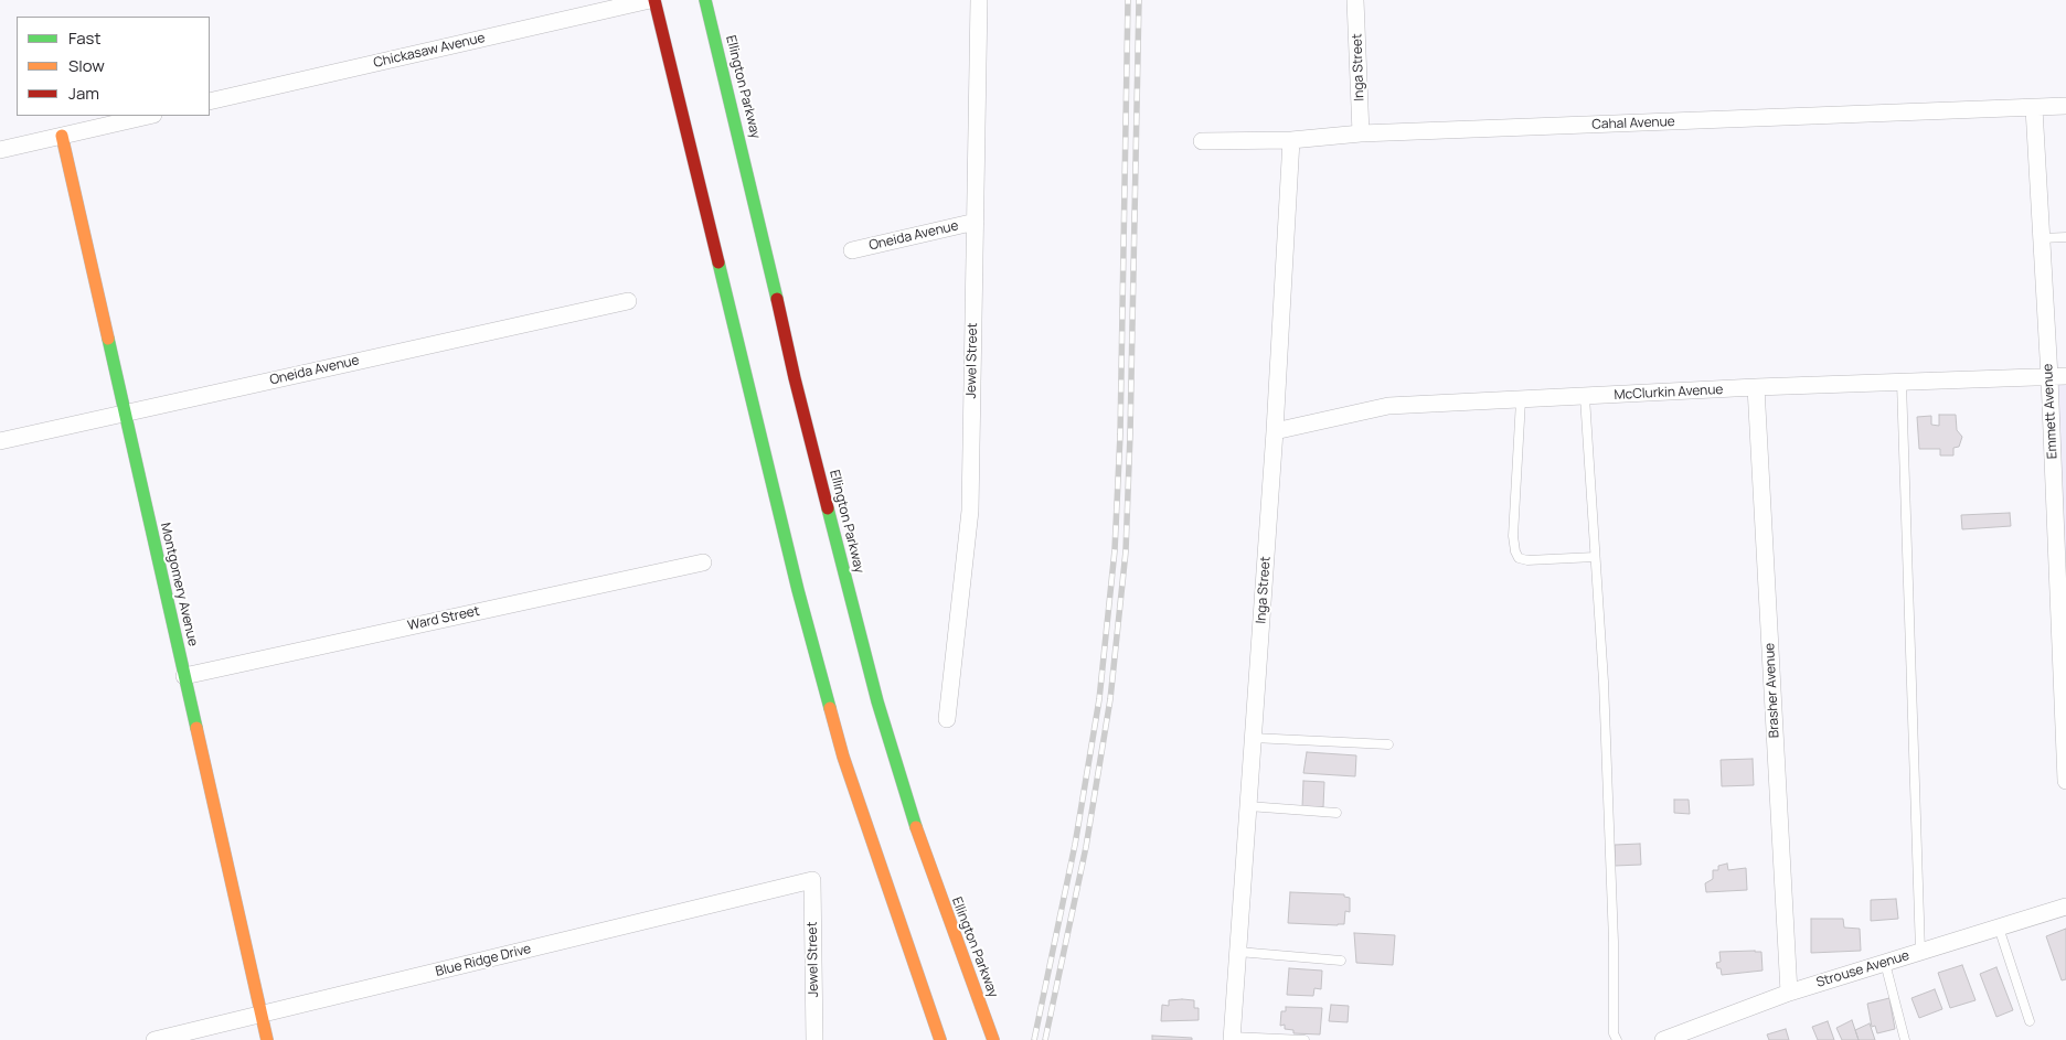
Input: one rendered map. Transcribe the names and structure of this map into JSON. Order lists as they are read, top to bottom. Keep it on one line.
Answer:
{"streets":{"main road":["Ellington Parkway","Montgomery Avenue"],"street":["Chickasaw Avenue","Inga Street","Cahal Avenue","Oneida Avenue","Jewel Street","McClurkin Avenue","Emmett Avenue","Ward Street","Brasher Avenue","Blue Ridge Drive","Strouse Avenue"]},"crossings":[["Inga Street","Cahal Avenue"],["Inga Street","McClurkin Avenue"],["Cahal Avenue","Emmett Avenue"],["Oneida Avenue","Jewel Street"],["Oneida Avenue","Montgomery Avenue"],["Jewel Street","Blue Ridge Drive"],["McClurkin Avenue","Emmett Avenue"],["McClurkin Avenue","Brasher Avenue"],["Montgomery Avenue","Ward Street"],["Montgomery Avenue","Blue Ridge Drive"],["Brasher Avenue","Strouse Avenue"]],"legend":["Fast","Slow","Jam"]}
